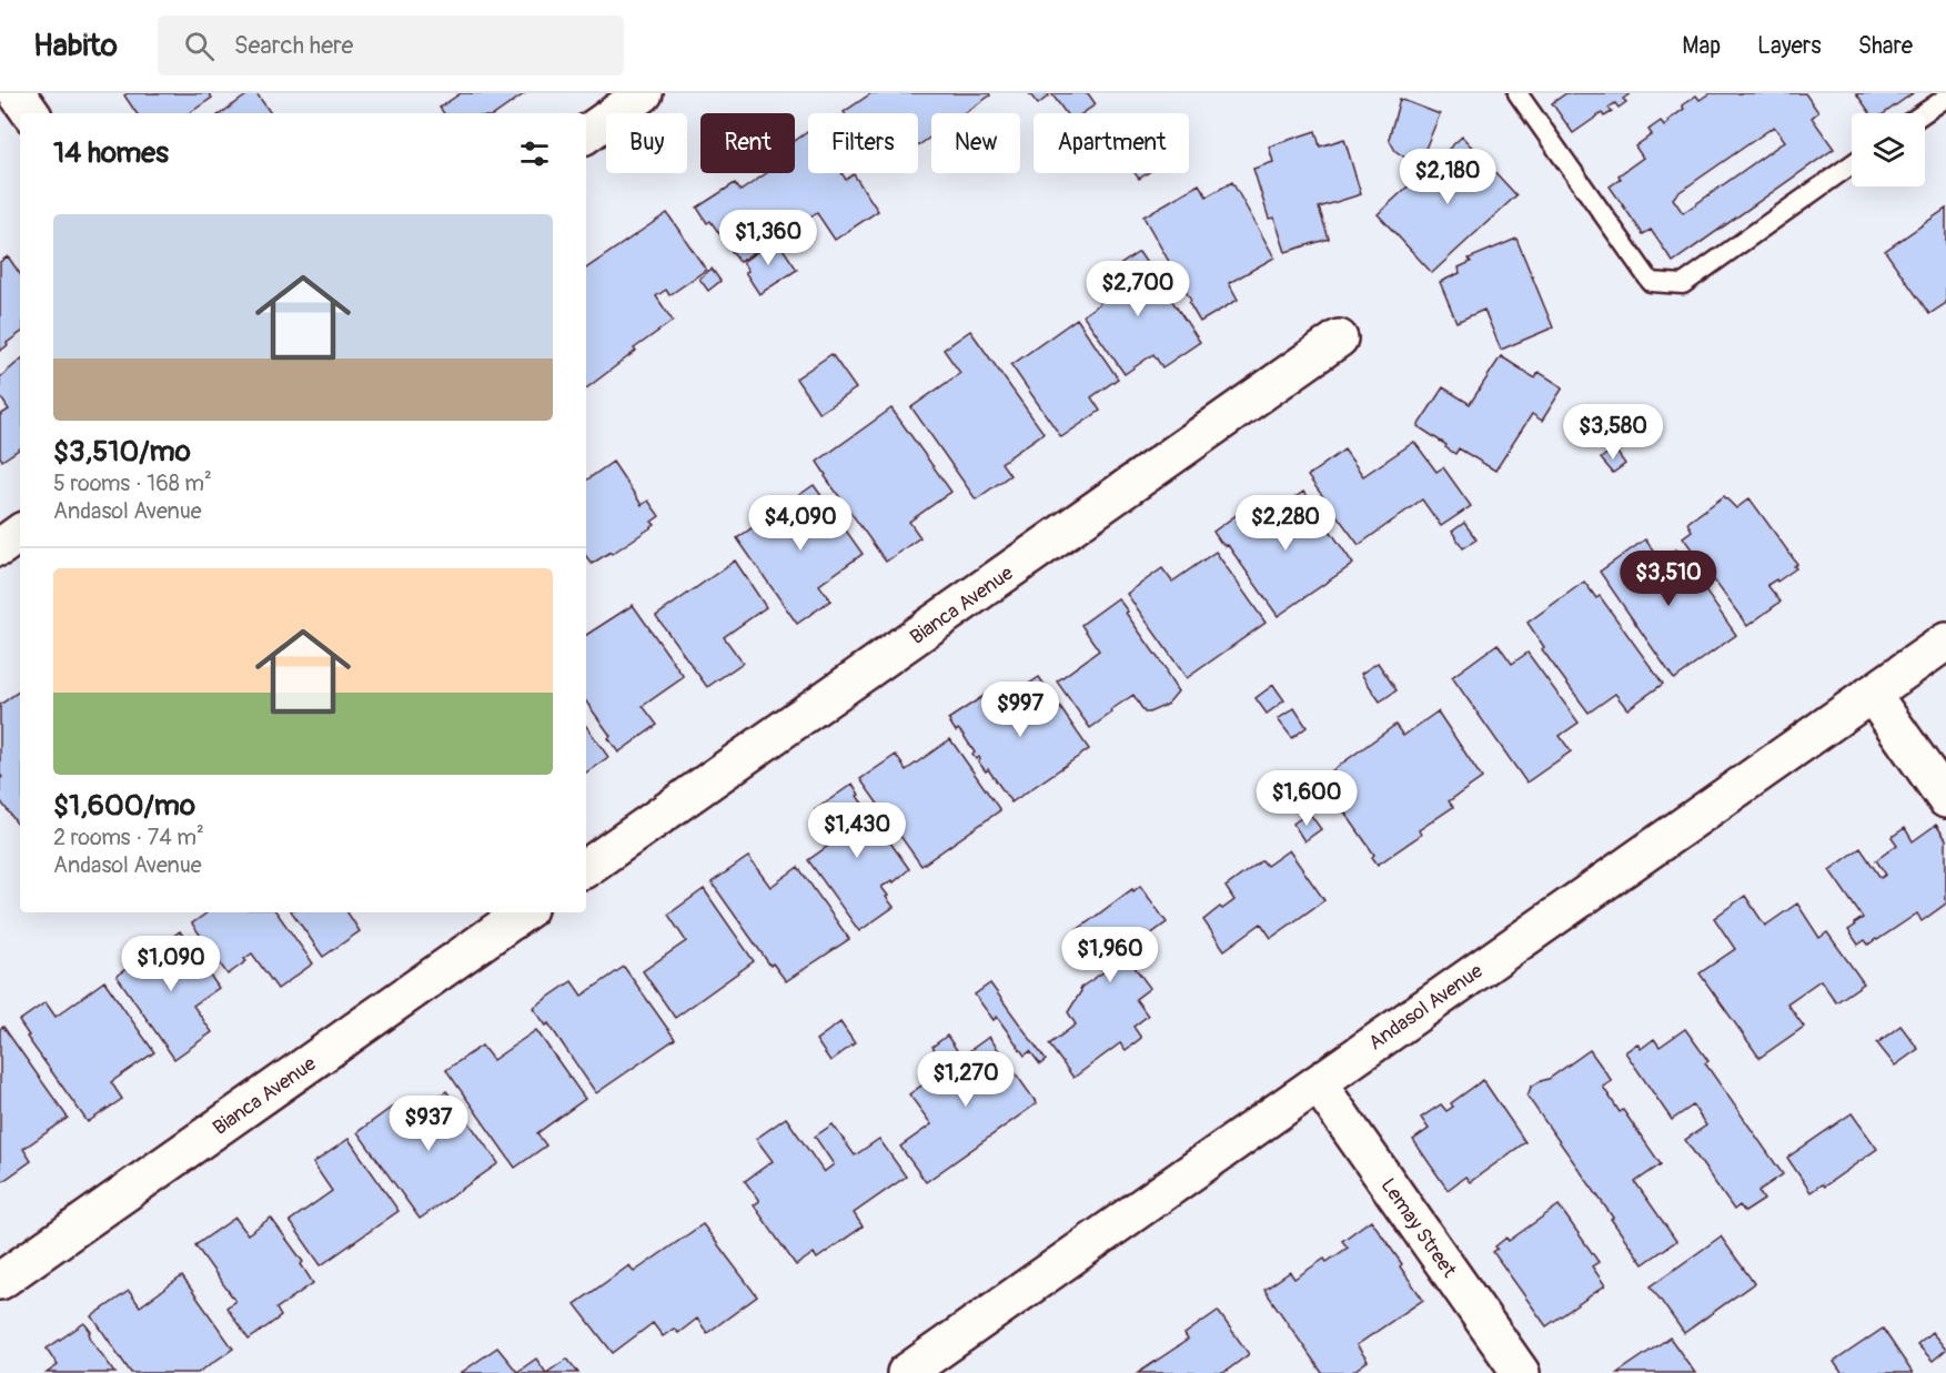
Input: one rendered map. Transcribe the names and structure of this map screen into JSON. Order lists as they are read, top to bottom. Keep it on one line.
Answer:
{"streets":{"street":["Bianca Avenue","Andasol Avenue","Lemay Street"]},"crossings":[["Andasol Avenue","Lemay Street"]],"page":{"header":"Habito","search":"Search here","nav":["Map","Layers","Share"],"chip":["Buy","Rent","Filters","New","Apartment"],"heading":"14 homes","price":["$2,180","$1,360","$2,700","$3,580","$4,090","$2,280","$3,510","$997","$1,600","$1,430","$1,960","$1,090","$1,270","$937"],"list":[{"name":"$3,510/mo","note":"5 rooms · 168 m² · Andasol Avenue"},{"name":"$1,600/mo","note":"2 rooms · 74 m² · Andasol Avenue"}]}}
